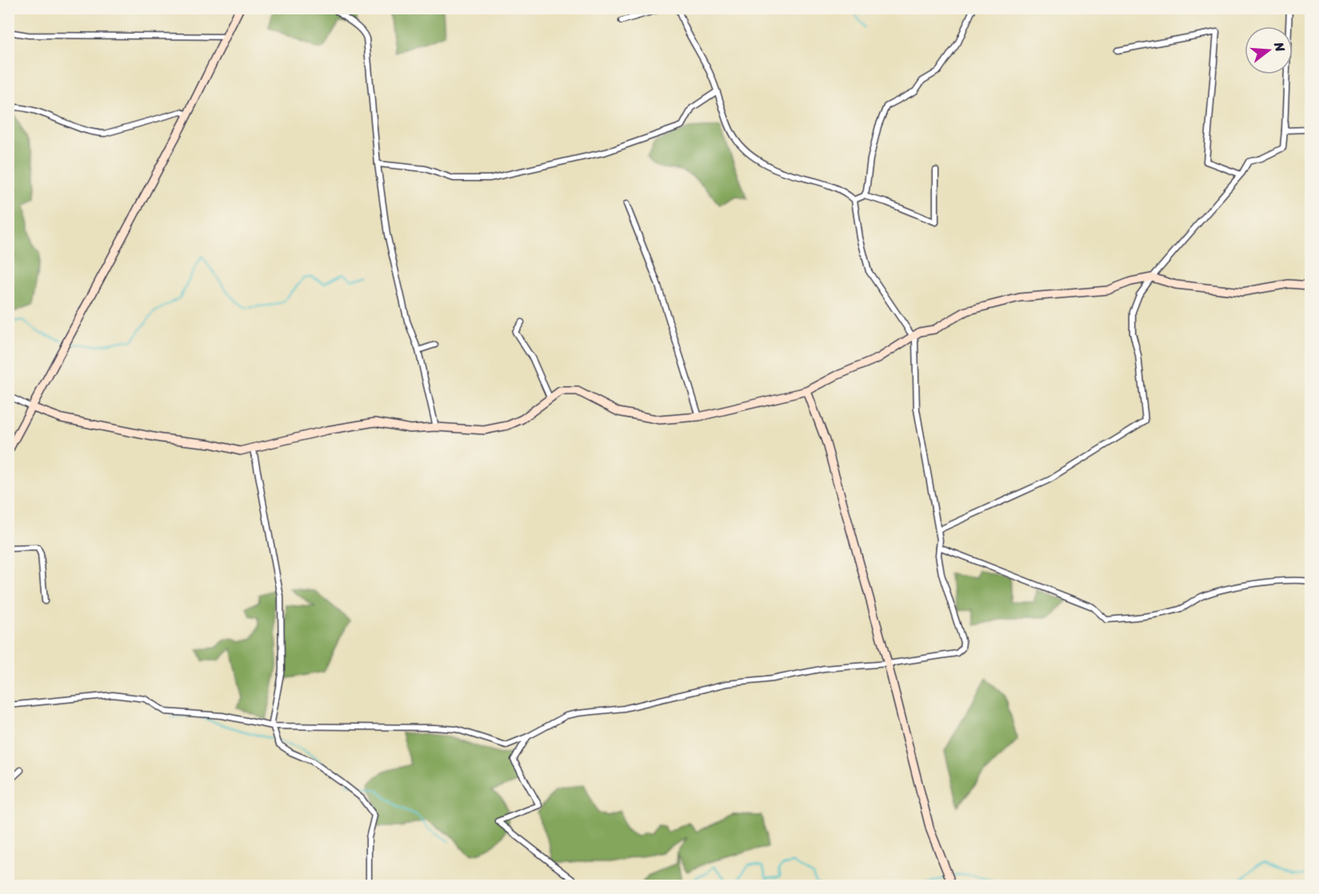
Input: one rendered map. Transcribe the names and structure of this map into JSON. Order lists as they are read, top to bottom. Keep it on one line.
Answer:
{"north":"right"}
